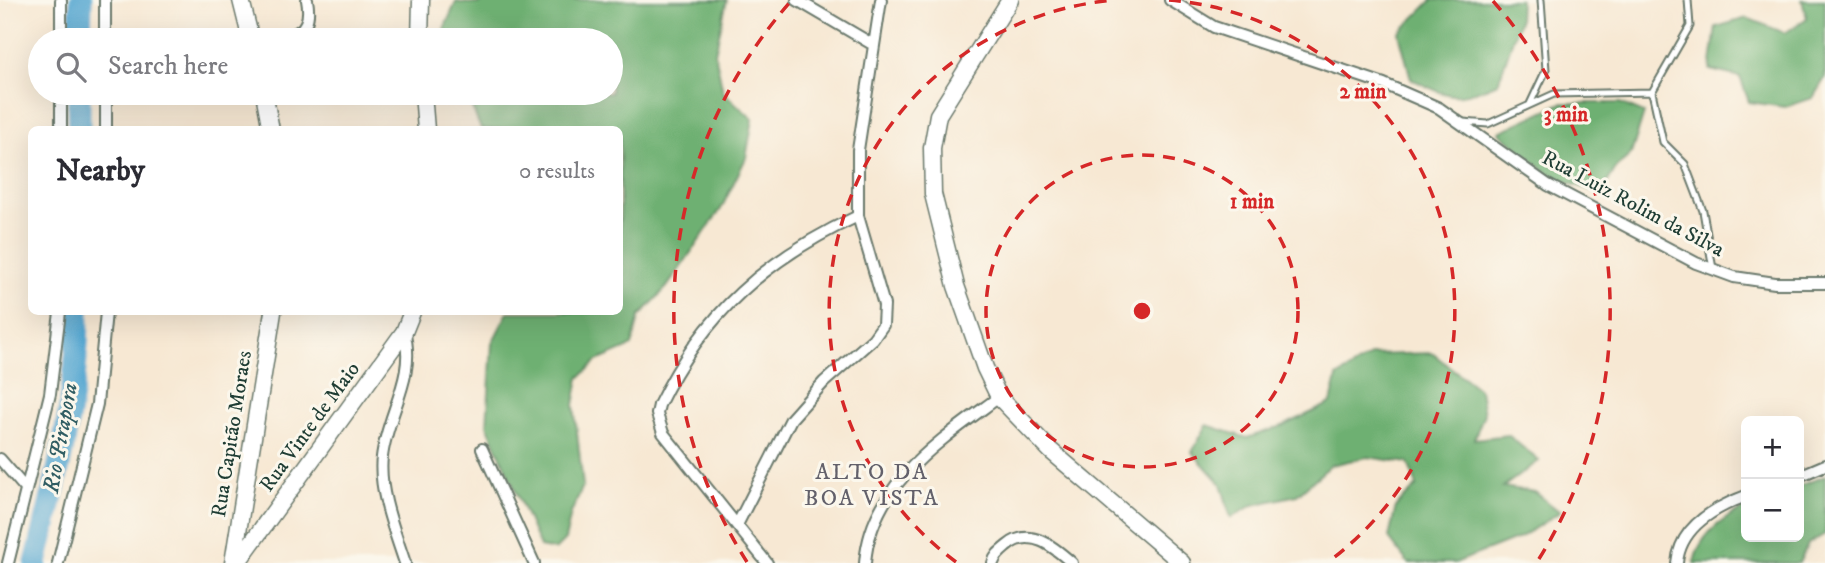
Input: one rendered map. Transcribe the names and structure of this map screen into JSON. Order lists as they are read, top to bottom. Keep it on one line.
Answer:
{"streets":{"street":["Rua Luiz Rolim da Silva","Rua Vinte de Maio","Rua Capitão Moraes"]},"crossings":[["Rua Vinte de Maio","Rua Capitão Moraes"]],"districts":["ALTO DA BOA VISTA"],"water":["Rio Pirapora"],"page":{"search":"Search here","heading":["Nearby","0 results"],"map_buttons":["+","−"]},"rings":["2 min","3 min","1 min"]}
